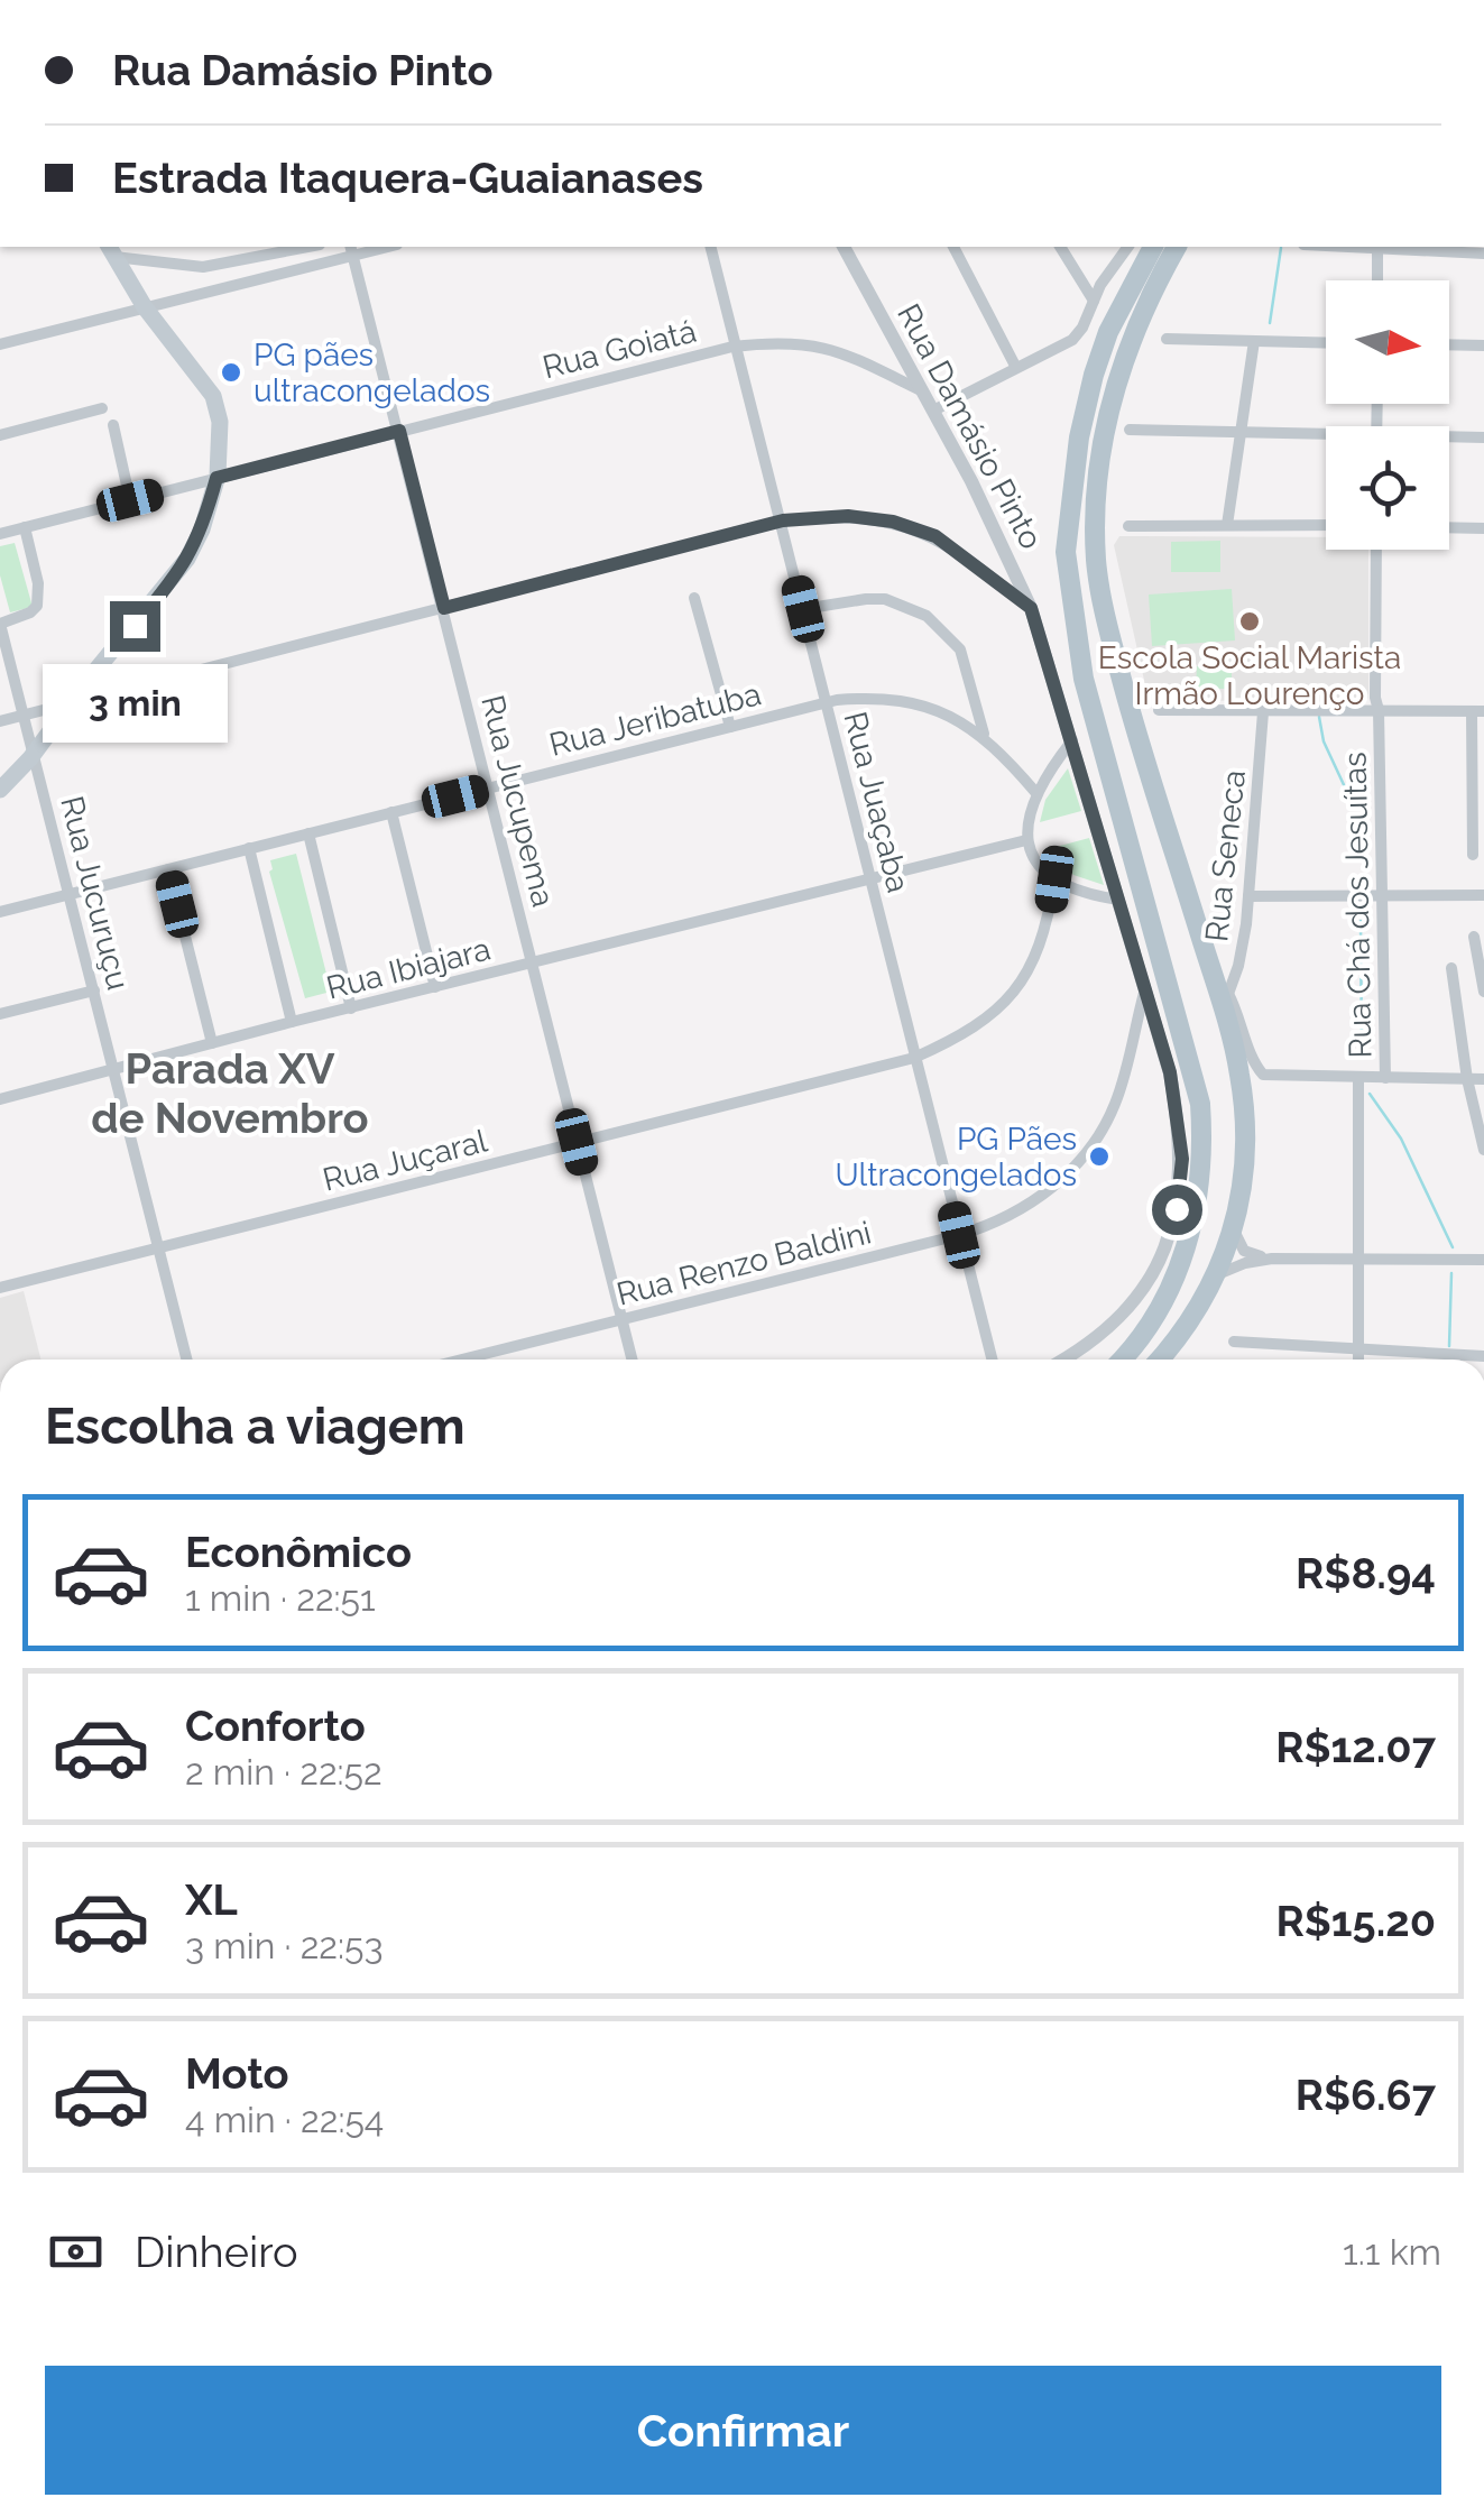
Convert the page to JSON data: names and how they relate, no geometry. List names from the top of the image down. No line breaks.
{"streets":{"street":["Rua Goiatá","Rua Damásio Pinto","Rua Jeribatuba","Rua Jucupema","Rua Juaçaba","Rua Seneca","Rua Jucuruçu","Rua Chá dos Jesuítas","Rua Ibiajara","Rua Juçaral","Rua Renzo Baldini"]},"crossings":[["Rua Goiatá","Rua Damásio Pinto"],["Rua Goiatá","Rua Jucupema"],["Rua Goiatá","Rua Juaçaba"],["Rua Damásio Pinto","Rua Renzo Baldini"],["Rua Jeribatuba","Rua Jucupema"],["Rua Jeribatuba","Rua Juaçaba"],["Rua Jeribatuba","Rua Jucuruçu"],["Rua Jucupema","Rua Ibiajara"],["Rua Jucupema","Rua Juçaral"],["Rua Jucupema","Rua Renzo Baldini"],["Rua Juaçaba","Rua Ibiajara"],["Rua Juaçaba","Rua Juçaral"],["Rua Juaçaba","Rua Renzo Baldini"],["Rua Jucuruçu","Rua Ibiajara"],["Rua Jucuruçu","Rua Juçaral"]],"districts":["Parada XV de Novembro"],"places":["PG pães ultracongelados","Escola Social Marista Irmão Lourenço","PG Pães Ultracongelados"],"north":"right","page":{"banner":["Rua Damásio Pinto","Estrada Itaquera-Guaianases"],"bubble":"3 min","heading":"Escolha a viagem","list":[{"name":"Econômico","note":"1 min · 22:51","value":"R$8.94"},{"name":"Conforto","note":"2 min · 22:52","value":"R$12.07"},{"name":"XL","note":"3 min · 22:53","value":"R$15.20"},{"name":"Moto","note":"4 min · 22:54","value":"R$6.67"}],"pay":["Dinheiro","1.1 km"],"buttons":"Confirmar"}}
